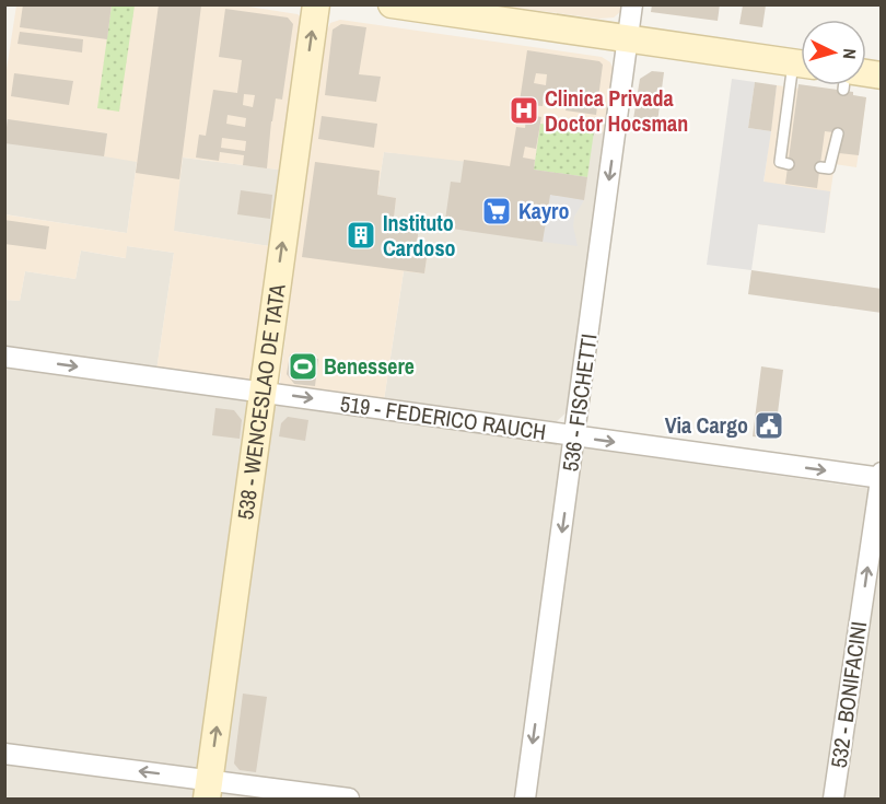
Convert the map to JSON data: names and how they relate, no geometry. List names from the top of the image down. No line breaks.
{"streets":{"street":["538 - WENCESLAO DE TATA","536 - FISCHETTI","519 - FEDERICO RAUCH","532 - BONIFACINI"]},"crossings":[["538 - WENCESLAO DE TATA","519 - FEDERICO RAUCH"],["536 - FISCHETTI","519 - FEDERICO RAUCH"],["519 - FEDERICO RAUCH","532 - BONIFACINI"]],"one_way":["538 - WENCESLAO DE TATA","536 - FISCHETTI","519 - FEDERICO RAUCH","532 - BONIFACINI"],"places":{"hospital":["Clinica Privada Doctor Hocsman"],"supermarket":["Kayro"],"building":["Instituto Cardoso"],"sports":["Benessere"],"public building":["Via Cargo"]},"north":"right"}
